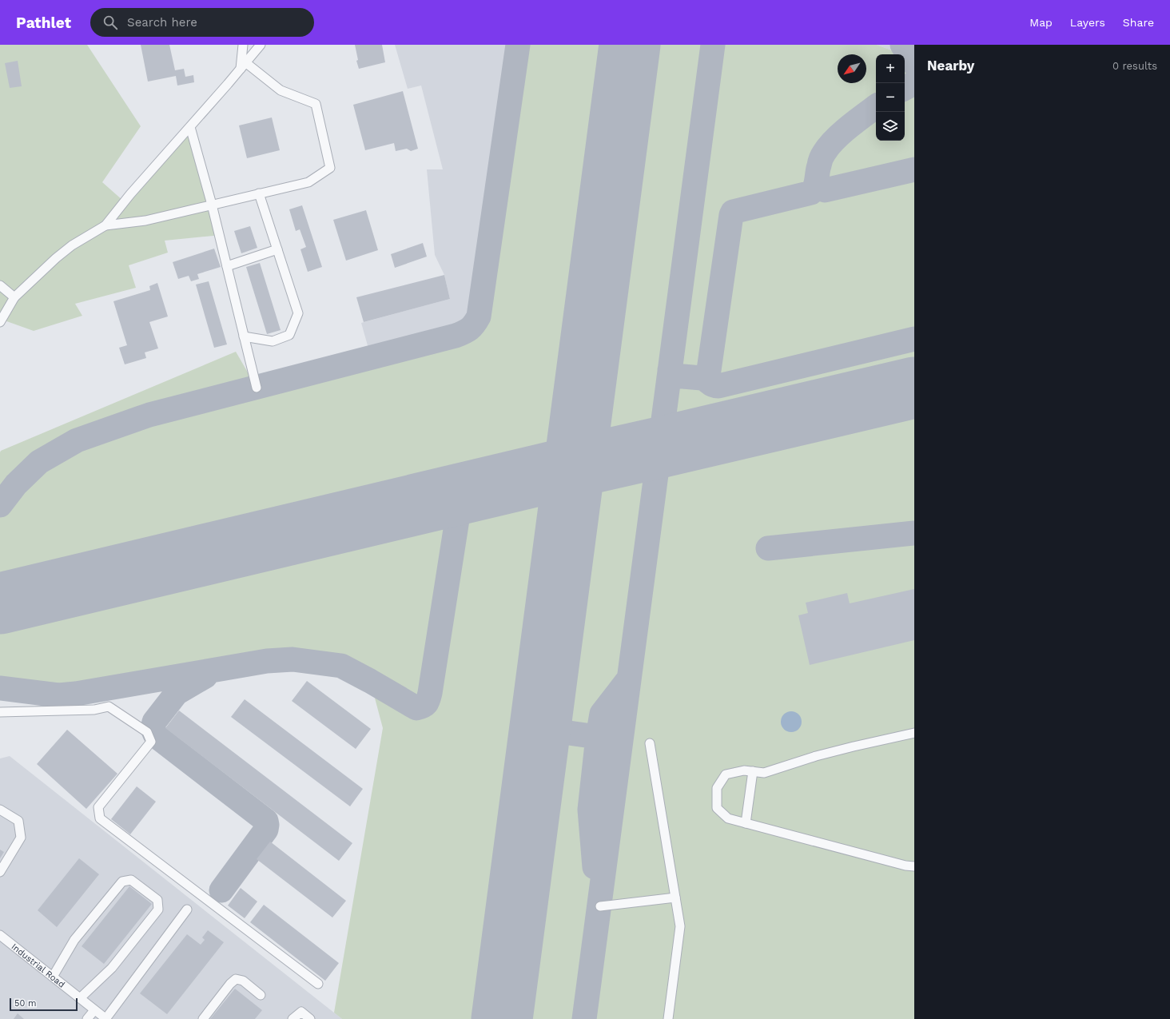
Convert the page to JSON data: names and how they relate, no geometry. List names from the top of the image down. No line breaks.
{"streets":{"street":["Industrial Road"]},"scale_bar":"50 m","north":"bottom left","page":{"header":"Pathlet","search":"Search here","nav":["Map","Layers","Share"],"heading":["Nearby","0 results"],"map_buttons":["+","−"],"scale":"50 m"}}
